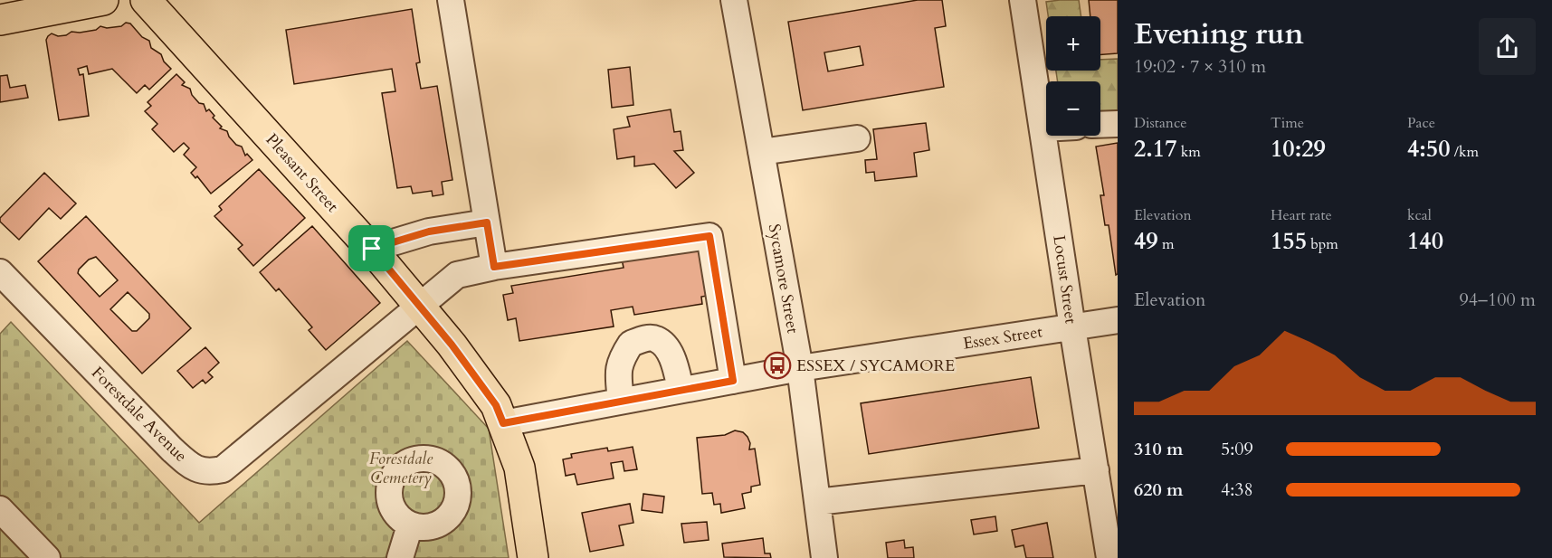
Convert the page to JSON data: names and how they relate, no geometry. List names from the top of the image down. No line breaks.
{"streets":{"main road":["Pleasant Street"],"street":["Sycamore Street","Locust Street","Essex Street","Forestdale Avenue"]},"crossings":[["Pleasant Street","Essex Street"],["Pleasant Street","Forestdale Avenue"],["Sycamore Street","Essex Street"],["Locust Street","Essex Street"],["Essex Street","Forestdale Avenue"]],"parks":["Forestdale Cemetery"],"places":{"bus stop":["ESSEX / SYCAMORE"]},"page":{"heading":["Evening run","19:02 · 7 × 310 m"],"map_buttons":["+","−"],"stats":[["Distance","2.17 km"],["Time","10:29"],["Pace","4:50 /km"],["Elevation","49 m"],["Heart rate","155 bpm"],["kcal","140"]],"chart":["Elevation","94–100 m"],"list":[{"name":"310 m","note":"5:09"},{"name":"620 m","note":"4:38"}]}}
